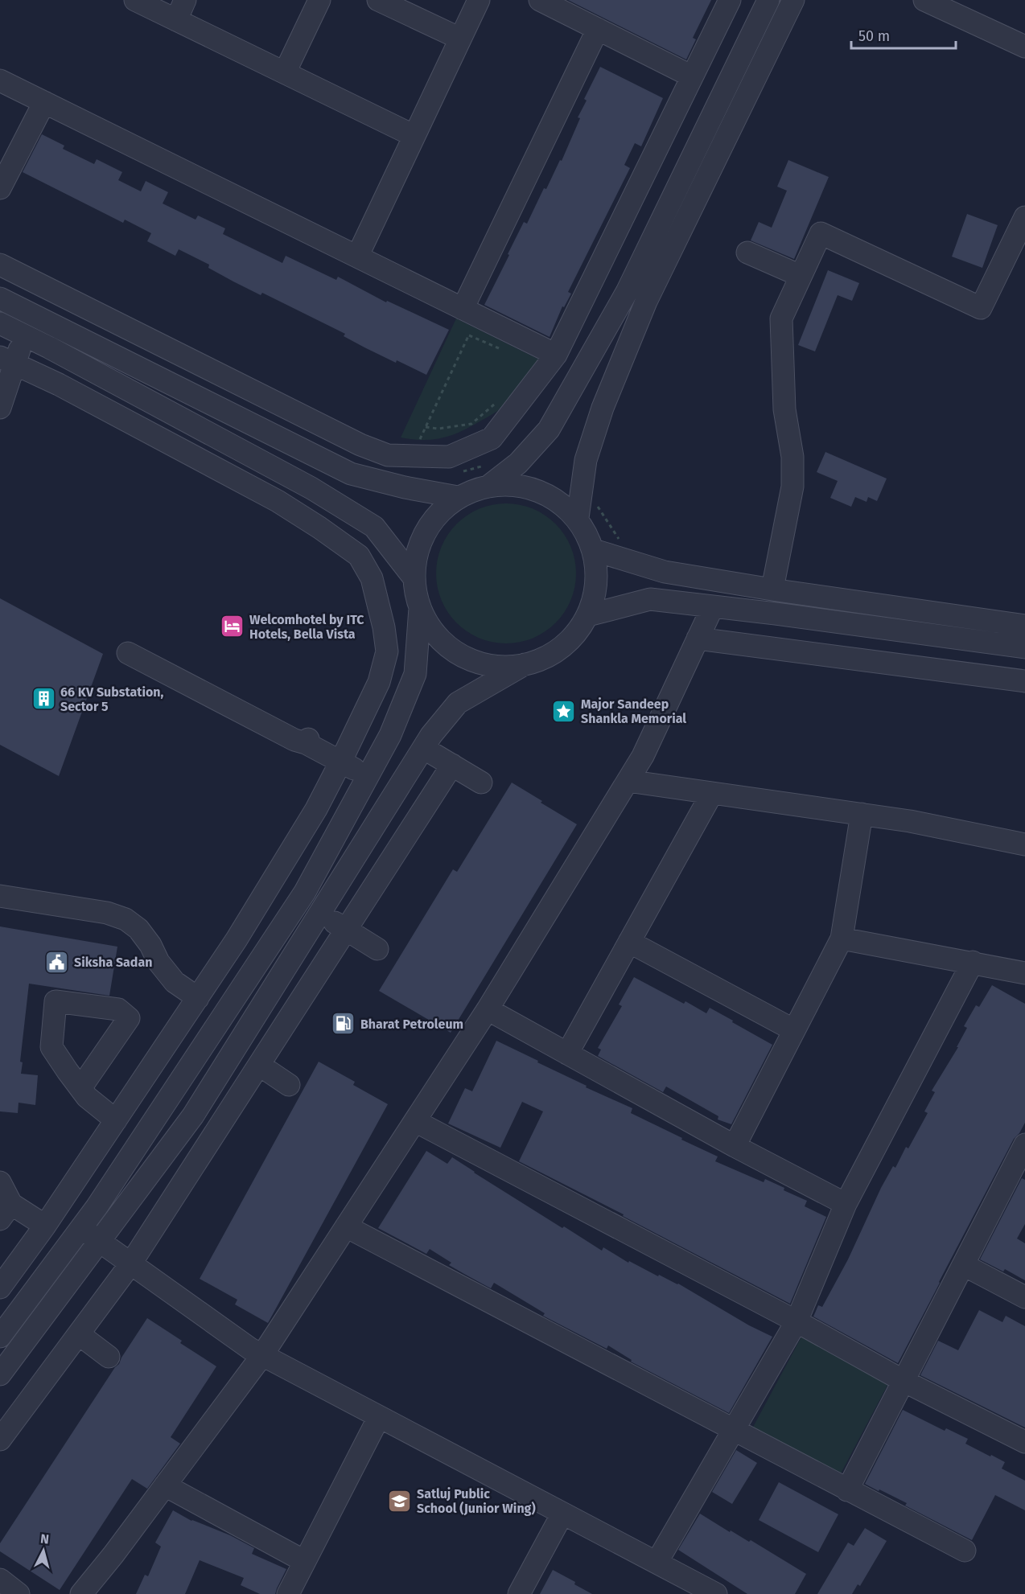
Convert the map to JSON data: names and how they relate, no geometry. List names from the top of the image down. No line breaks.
{"places":{"hotel":["Welcomhotel by ITC Hotels, Bella Vista"],"building":["66 KV Substation, Sector 5"],"place":["Major Sandeep Shankla Memorial"],"public building":["Siksha Sadan"],"fuel station":["Bharat Petroleum"],"school or university":["Satluj Public School (Junior Wing)"]},"scale_bar":"50 m","north":"top"}
